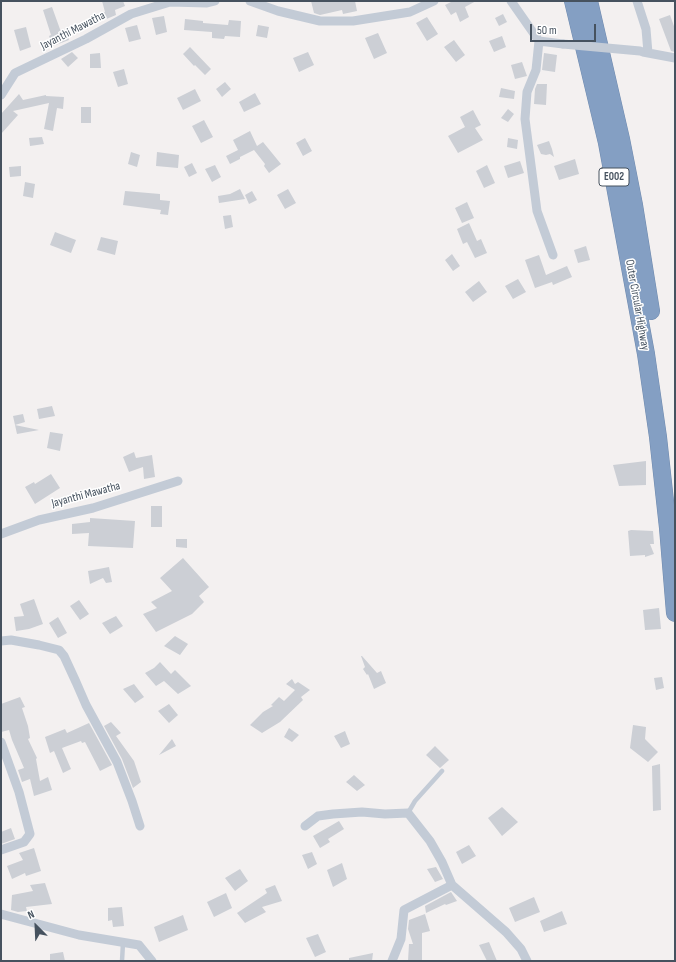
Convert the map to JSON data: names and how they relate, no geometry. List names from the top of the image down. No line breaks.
{"streets":{"highway":["E002","Outer Circular Highway"],"street":["Jayanthi Mawatha"]},"scale_bar":"50 m","north":"top left"}
